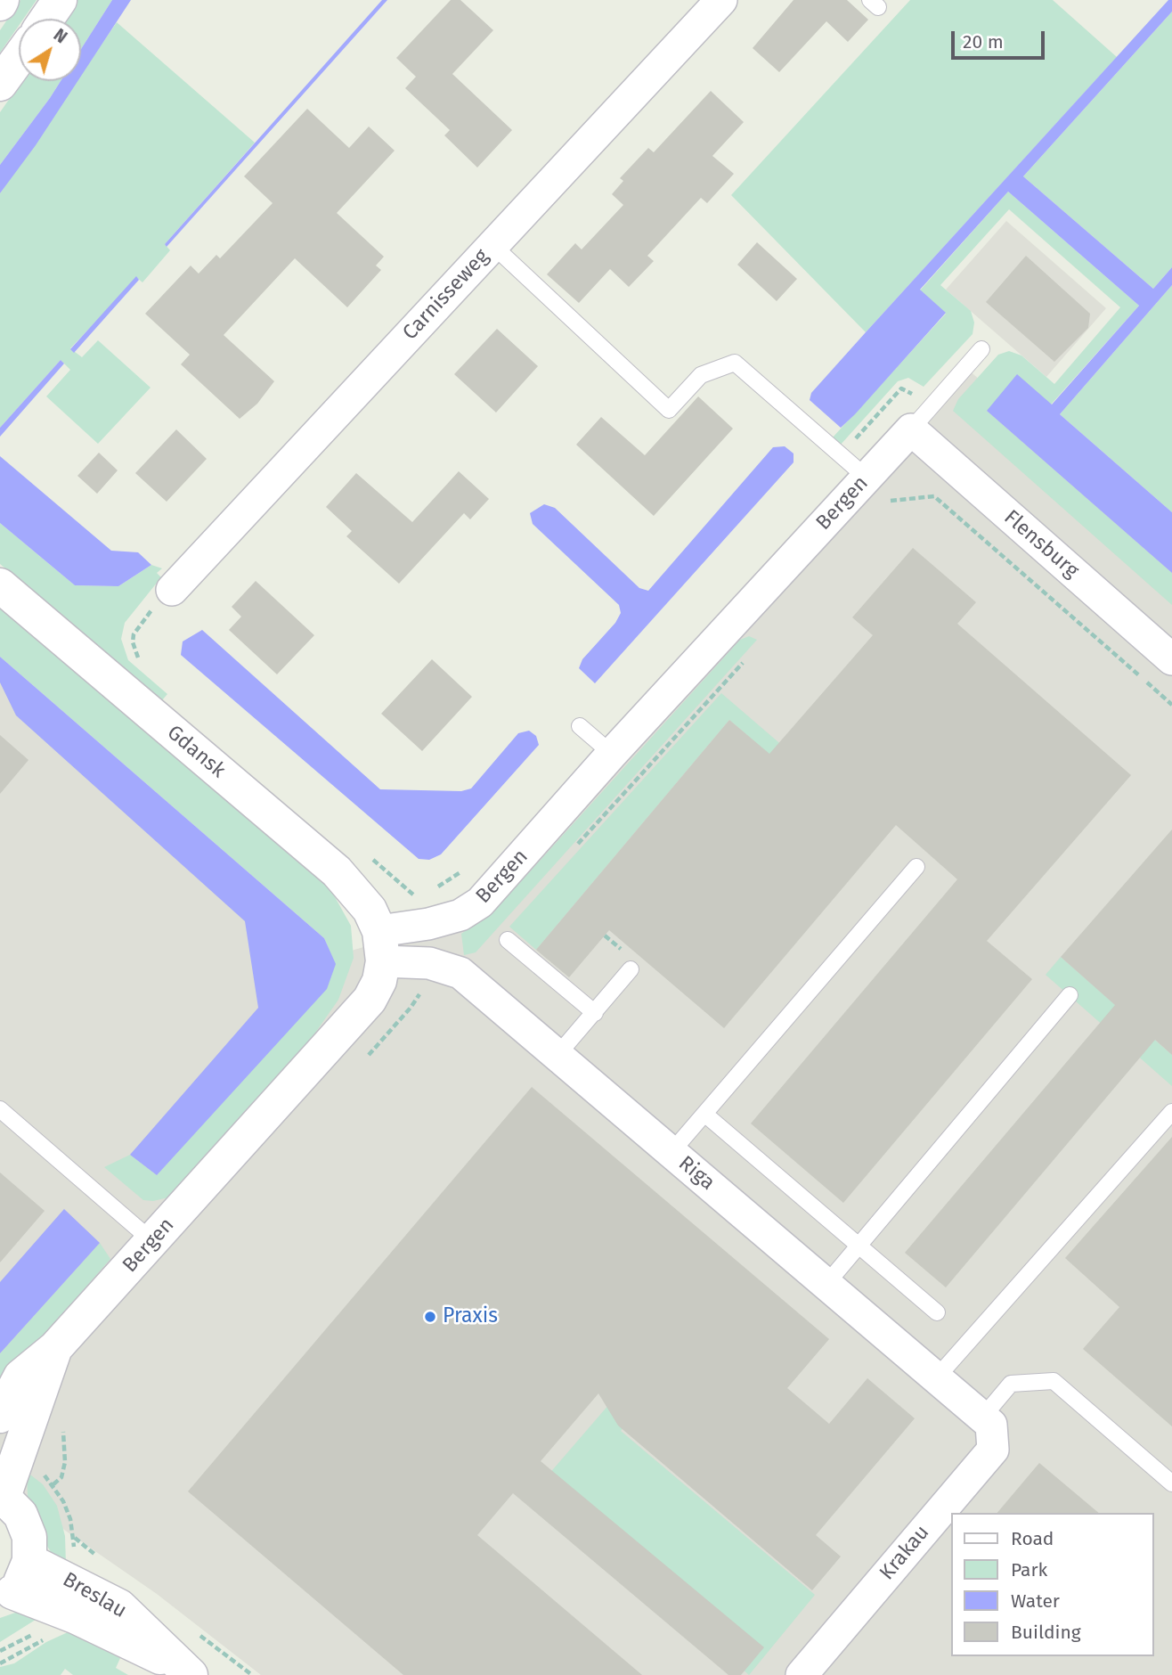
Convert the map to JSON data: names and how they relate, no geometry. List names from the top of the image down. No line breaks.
{"streets":{"street":["Carnisseweg","Bergen","Flensburg","Gdansk","Riga","Krakau","Breslau"]},"crossings":[["Bergen","Flensburg"],["Bergen","Gdansk"],["Bergen","Riga"],["Gdansk","Riga"],["Riga","Krakau"]],"places":["Praxis"],"legend":["Road","Park","Water","Building"],"scale_bar":"20 m","north":"top right"}
